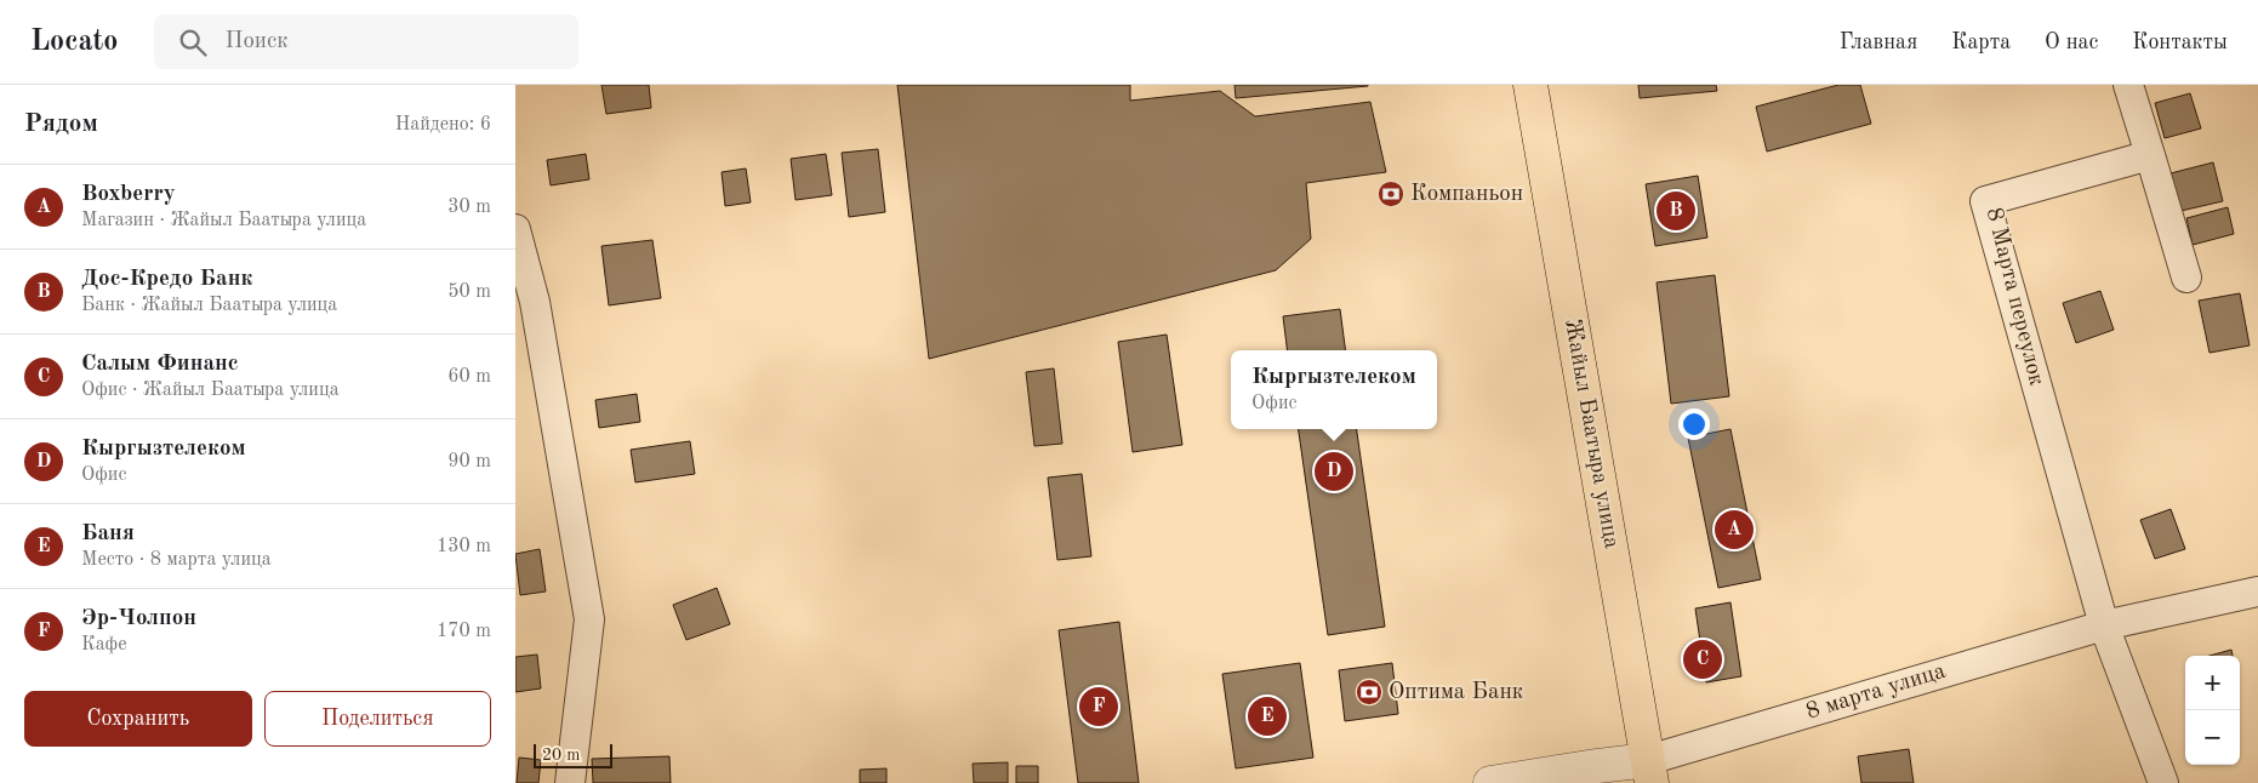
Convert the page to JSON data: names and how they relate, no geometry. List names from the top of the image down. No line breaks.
{"streets":{"highway":["Жайыл Баатыра улица"],"street":["8 Марта переулок","8 марта улица"]},"crossings":[["8 Марта переулок","8 марта улица"],["Жайыл Баатыра улица","8 марта улица"]],"places":{"bank":["Компаньон","Оптима Банк"]},"scale_bar":"20 m","page":{"header":"Locato","search":"Поиск","nav":["Главная","Карта","О нас","Контакты"],"heading":["Рядом","Найдено: 6"],"list":[{"mark":"A","name":"Boxberry","note":"Магазин · Жайыл Баатыра улица","value":"30 m"},{"mark":"B","name":"Дос-Кредо Банк","note":"Банк · Жайыл Баатыра улица","value":"50 m"},{"mark":"C","name":"Салым Финанс","note":"Офис · Жайыл Баатыра улица","value":"60 m"},{"mark":"D","name":"Кыргызтелеком","note":"Офис","value":"90 m"},{"mark":"E","name":"Баня","note":"Место · 8 марта улица","value":"130 m"},{"mark":"F","name":"Эр-Чолпон","note":"Кафе","value":"170 m"}],"pins":["B","D","A","C","F","E"],"popup":["Кыргызтелеком","Офис"],"map_buttons":["+","−"],"buttons":["Сохранить","Поделиться"],"scale":"20 m"}}
